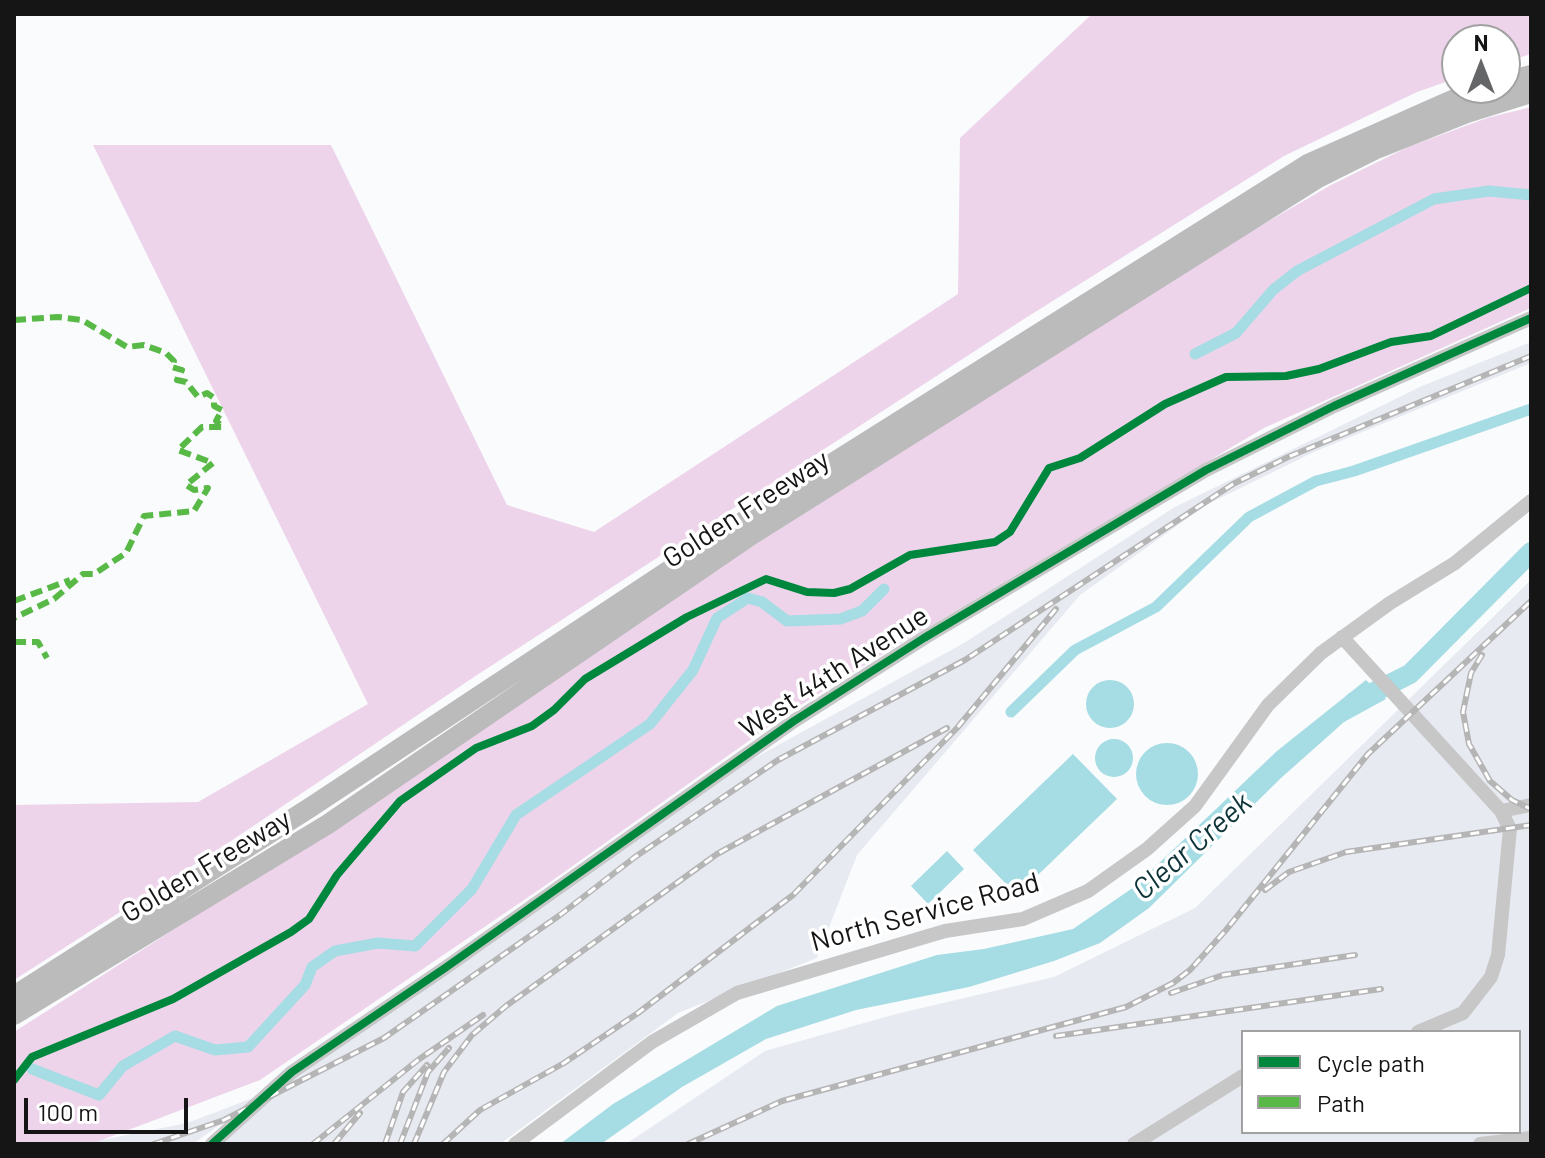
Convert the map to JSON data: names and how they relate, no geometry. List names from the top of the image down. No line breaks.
{"streets":{"highway":["Golden Freeway"],"street":["West 44th Avenue","North Service Road"]},"water":["Clear Creek"],"legend":["Cycle path","Path"],"scale_bar":"100 m","north":"top"}
